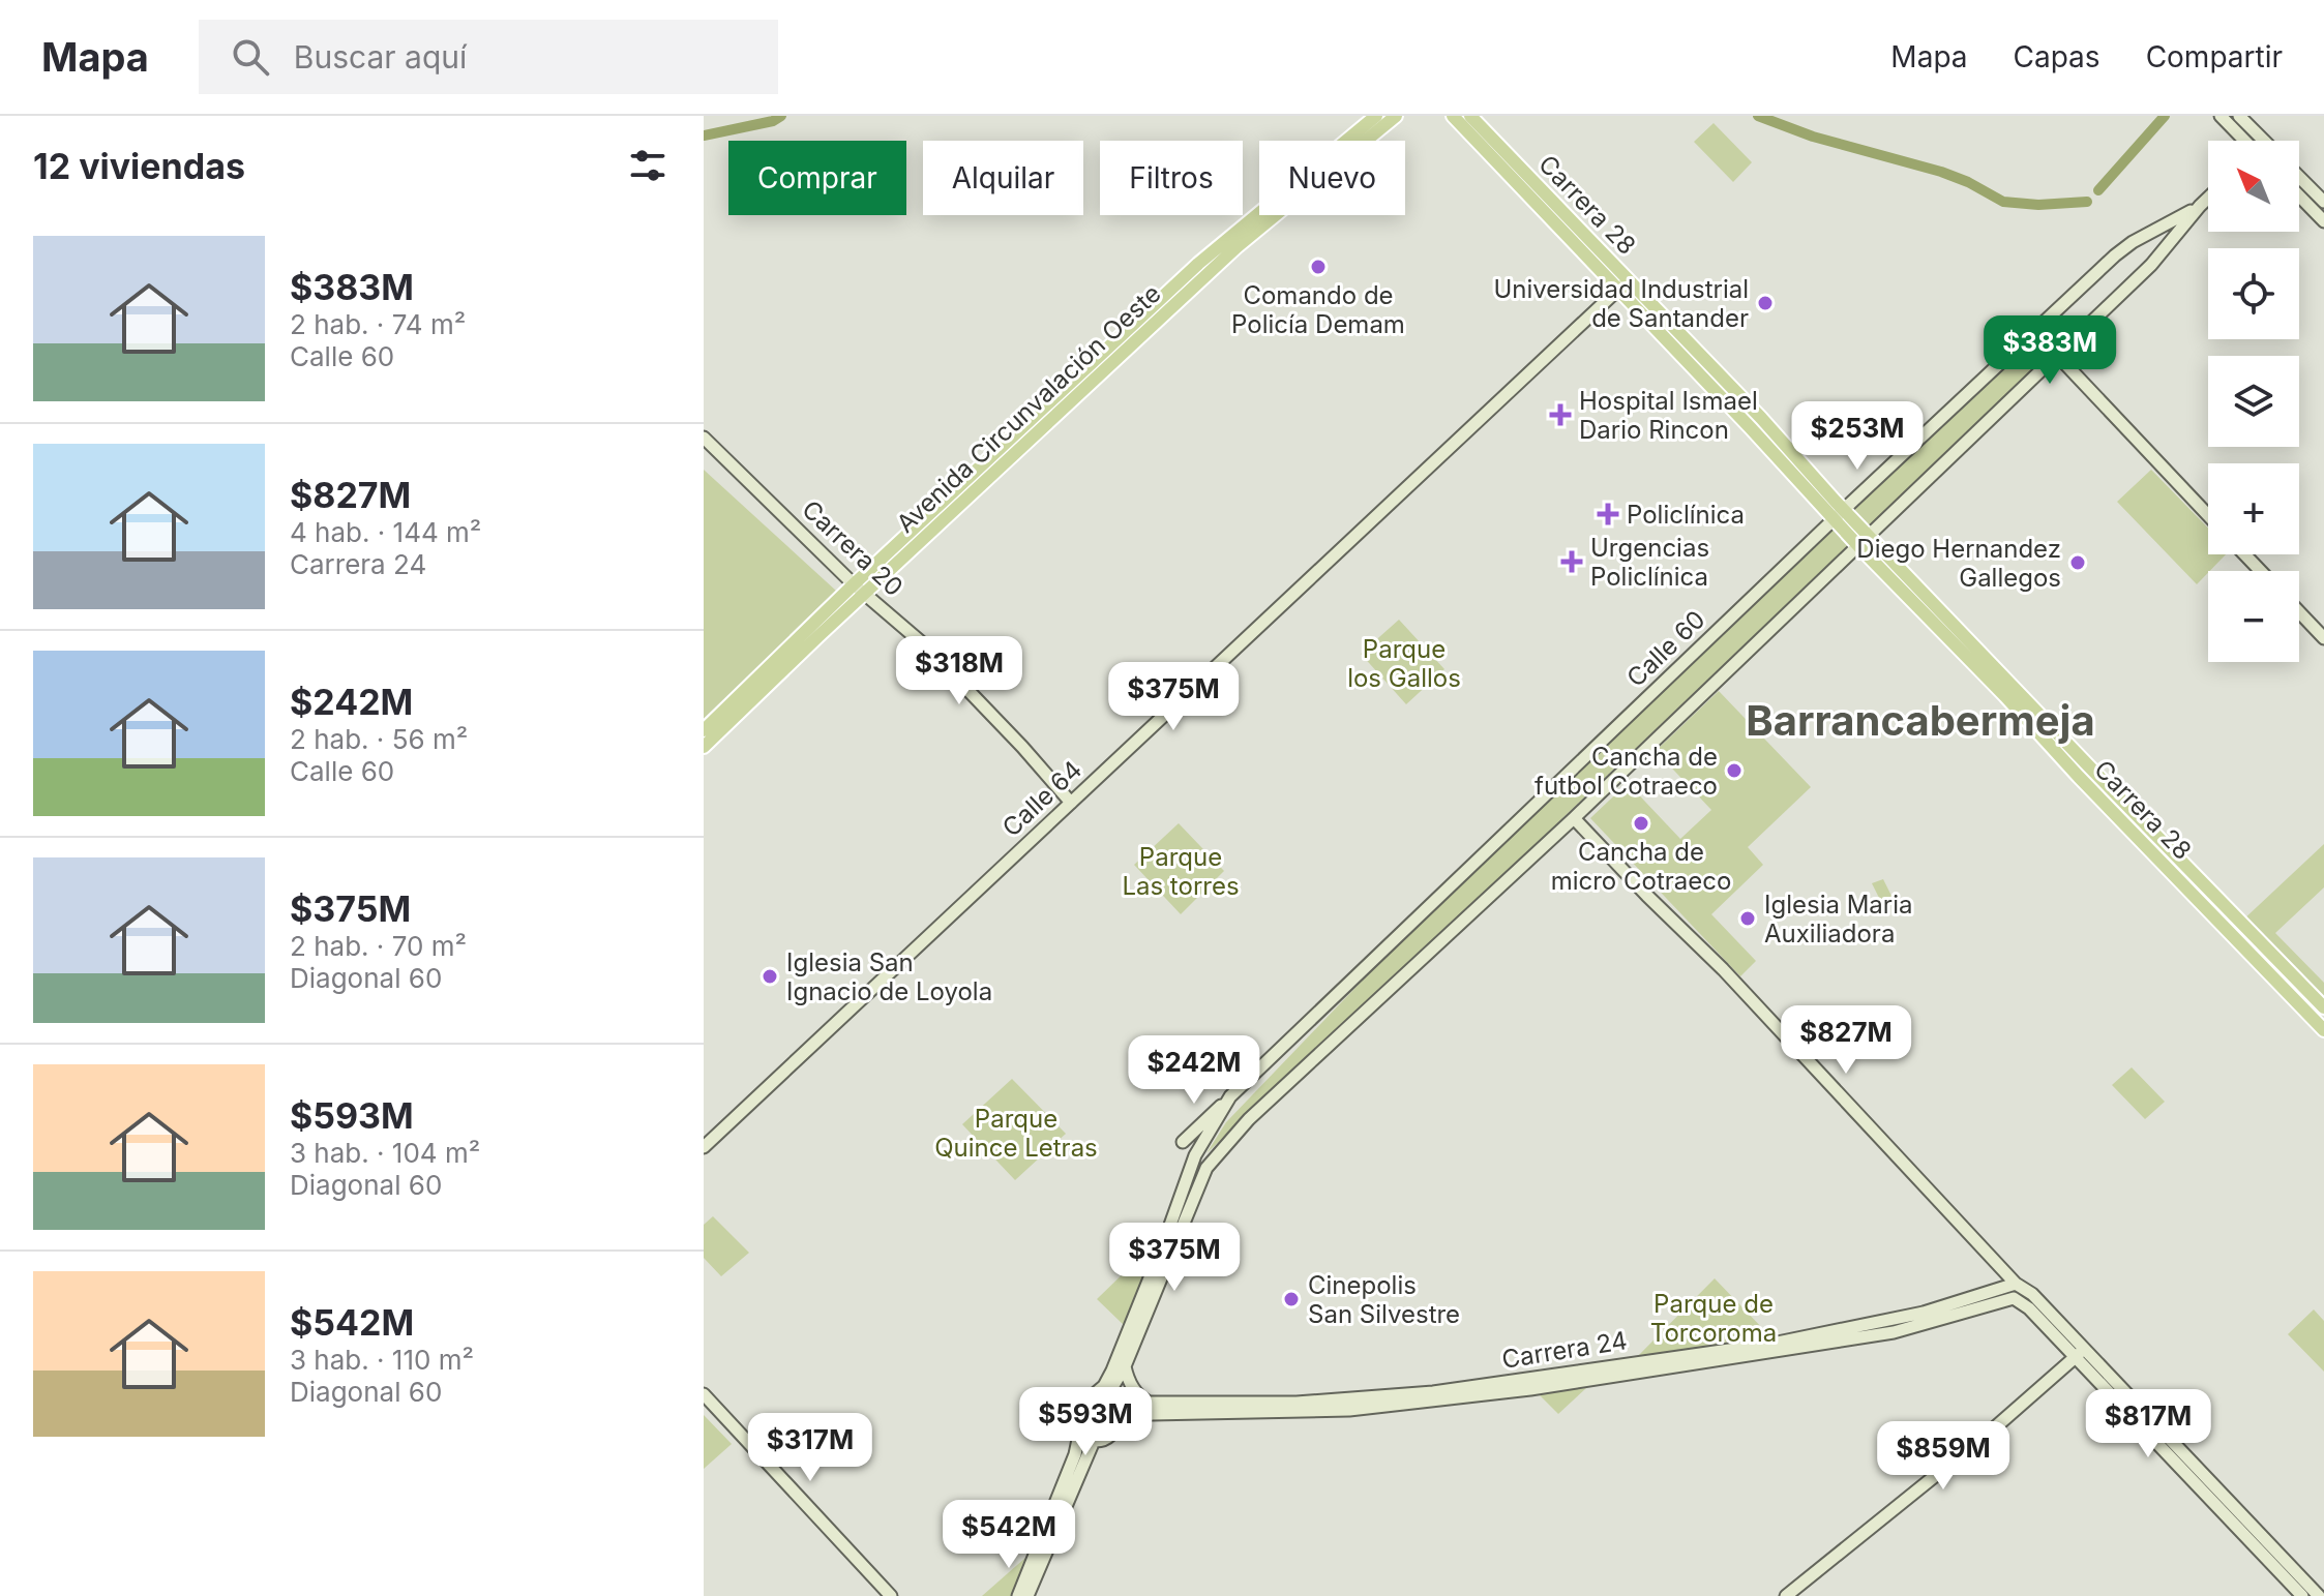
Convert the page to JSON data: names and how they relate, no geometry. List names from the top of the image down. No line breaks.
{"streets":{"main road":["Carrera 28","Avenida Circunvalación Oeste"],"street":["Carrera 20","Calle 60","Calle 64","Carrera 24"]},"crossings":[["Carrera 28","Calle 60"],["Carrera 28","Calle 64"],["Avenida Circunvalación Oeste","Carrera 20"],["Carrera 20","Calle 64"],["Calle 60","Carrera 24"]],"districts":["Barrancabermeja"],"parks":["Parque los Gallos","Parque Las torres","Parque Quince Letras","Parque de Torcoroma"],"places":{"other":["Comando de Policía Demam","Universidad Industrial de Santander","Diego Hernandez Gallegos","Cancha de futbol Cotraeco","Cancha de micro Cotraeco","Iglesia Maria Auxiliadora","Iglesia San Ignacio de Loyola","Cinepolis San Silvestre"],"health":["Hospital Ismael Dario Rincon","Policlínica","Urgencias Policlínica"]},"north":"top left","page":{"header":"Mapa","search":"Buscar aquí","nav":["Mapa","Capas","Compartir"],"heading":"12 viviendas","map_buttons":["+","−"],"chip":["Comprar","Alquilar","Filtros","Nuevo"],"list":[{"name":"$383M","note":"2 hab. · 74 m² · Calle 60"},{"name":"$827M","note":"4 hab. · 144 m² · Carrera 24"},{"name":"$242M","note":"2 hab. · 56 m² · Calle 60"},{"name":"$375M","note":"2 hab. · 70 m² · Diagonal 60"},{"name":"$593M","note":"3 hab. · 104 m² · Diagonal 60"},{"name":"$542M","note":"3 hab. · 110 m² · Diagonal 60"}],"price":["$383M","$253M","$318M","$375M","$827M","$242M","$375M","$593M","$817M","$317M","$859M","$542M"]}}
